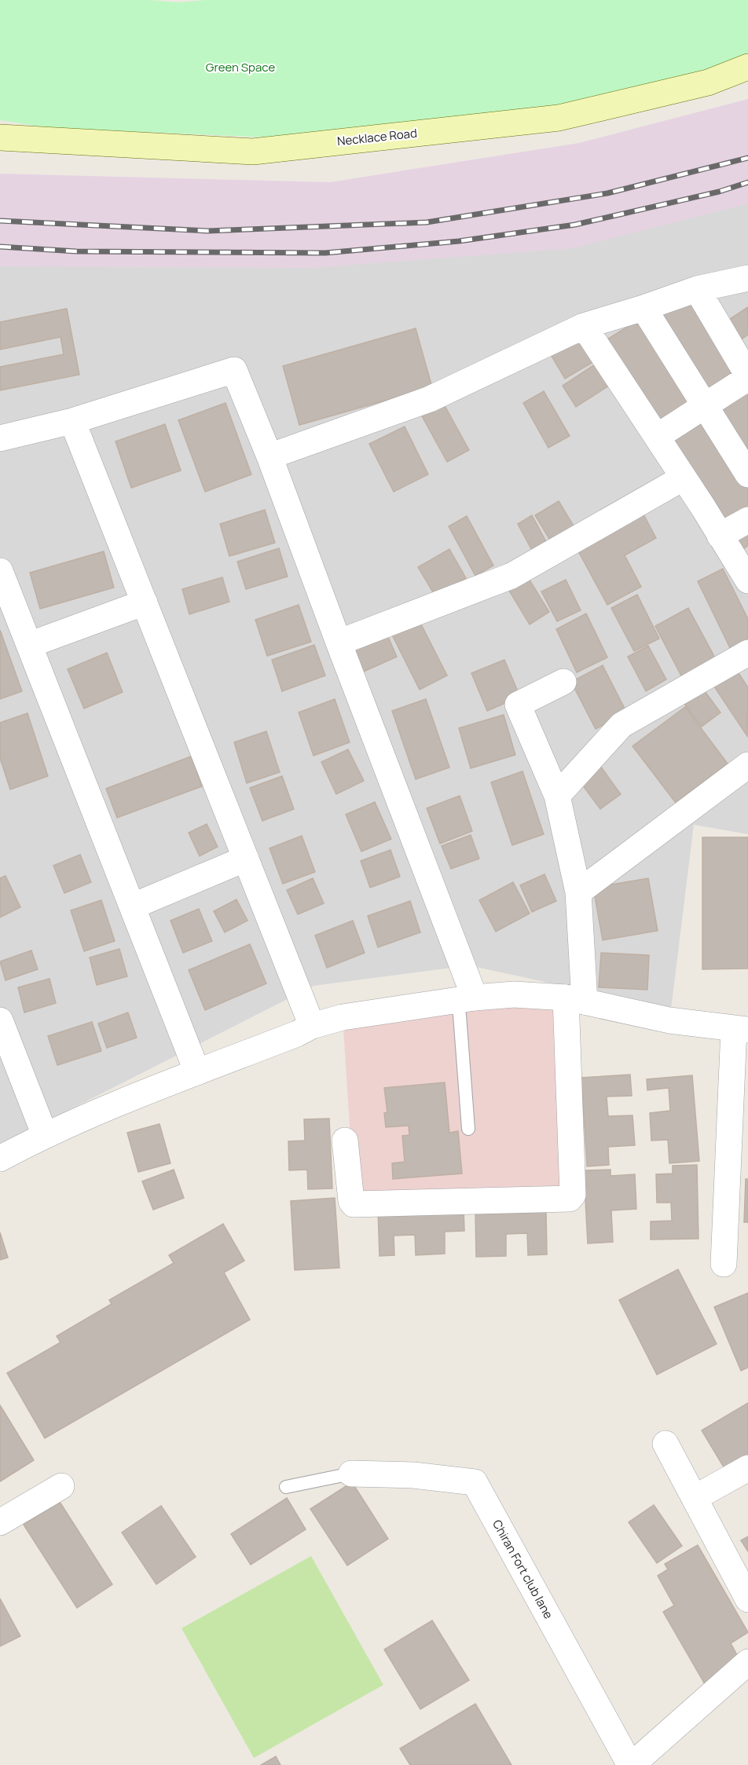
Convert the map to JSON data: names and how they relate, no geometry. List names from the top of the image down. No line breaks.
{"streets":{"main road":["Necklace Road"],"street":["Chiran Fort club lane"]},"parks":["Green Space"]}
